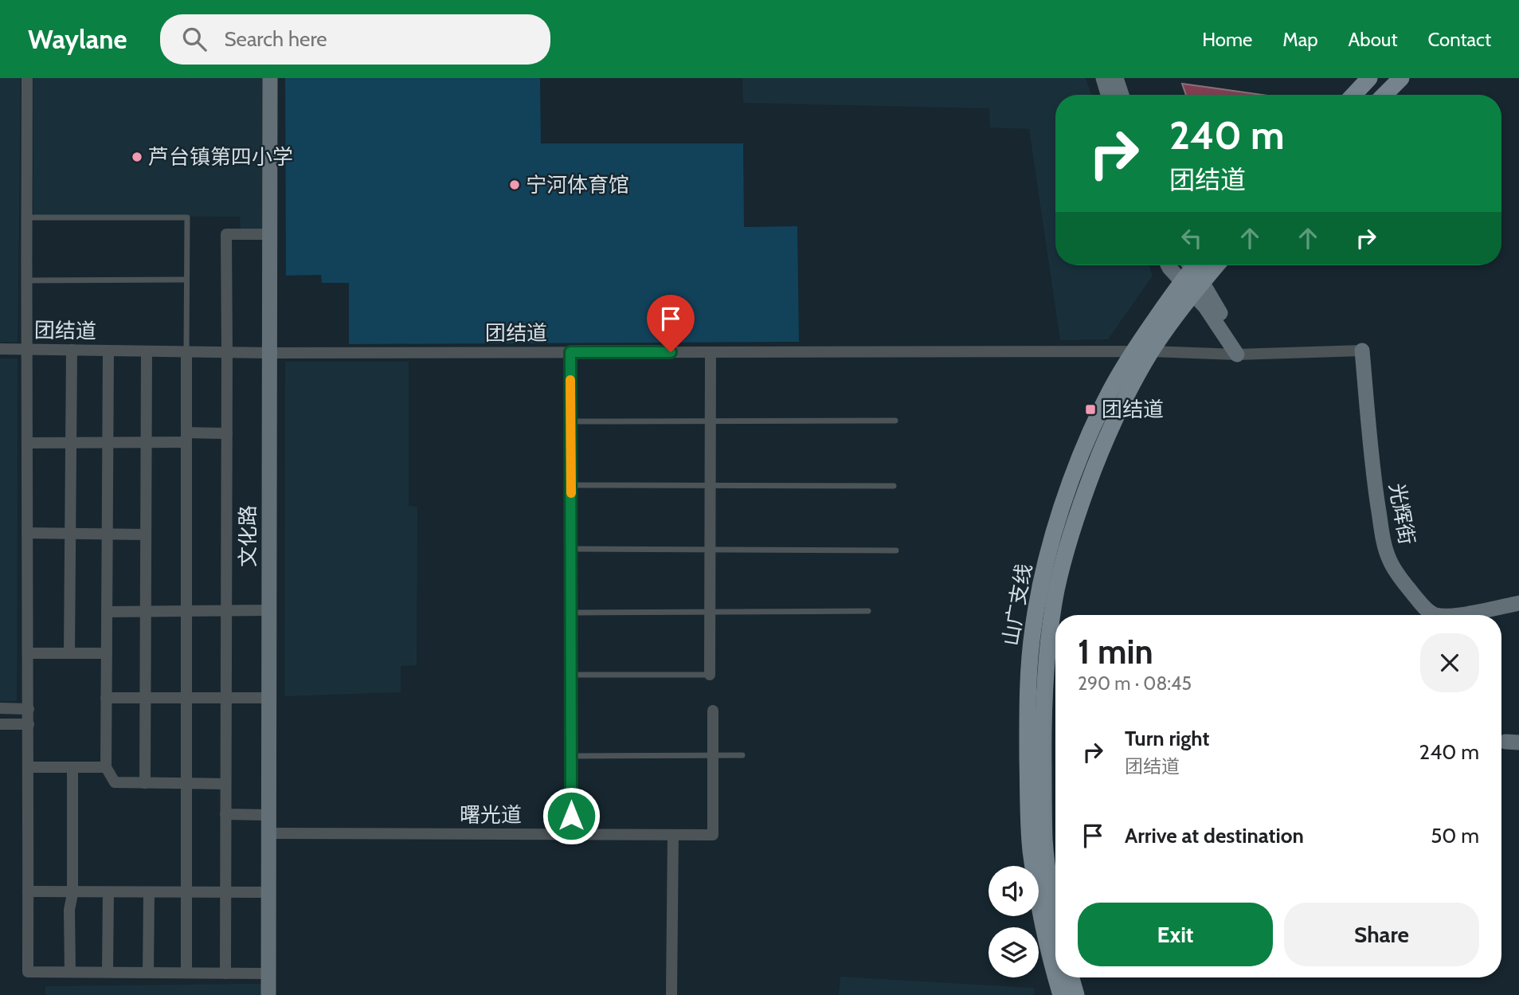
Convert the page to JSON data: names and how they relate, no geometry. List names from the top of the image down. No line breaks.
{"streets":{"main road":["山广支线"],"street":["团结道","光辉街","文化路","曙光道"]},"crossings":[["团结道","光辉街"],["团结道","文化路"],["团结道","山广支线"],["文化路","曙光道"]],"places":{"other":["芦台镇第四小学","宁河体育馆"],"transit":["团结道"]},"page":{"header":"Waylane","search":"Search here","nav":["Home","Map","About","Contact"],"turn":["240 m","团结道"],"heading":["1 min","290 m · 08:45"],"list":[{"name":"Turn right","note":"团结道","value":"240 m"},{"name":"Arrive at destination","value":"50 m"}],"buttons":["Exit","Share"]}}
